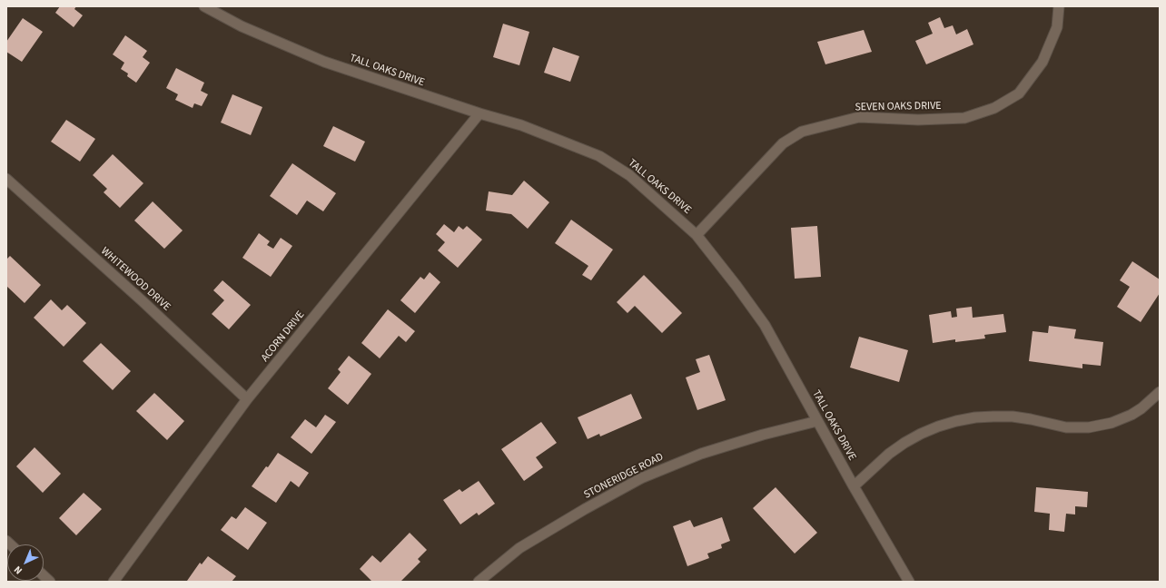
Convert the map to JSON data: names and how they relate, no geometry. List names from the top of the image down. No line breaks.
{"streets":{"street":["TALL OAKS DRIVE","SEVEN OAKS DRIVE","WHITEWOOD DRIVE","ACORN DRIVE","STONERIDGE ROAD"]},"crossings":[["TALL OAKS DRIVE","SEVEN OAKS DRIVE"],["TALL OAKS DRIVE","ACORN DRIVE"],["TALL OAKS DRIVE","STONERIDGE ROAD"],["WHITEWOOD DRIVE","ACORN DRIVE"]],"north":"bottom left"}
